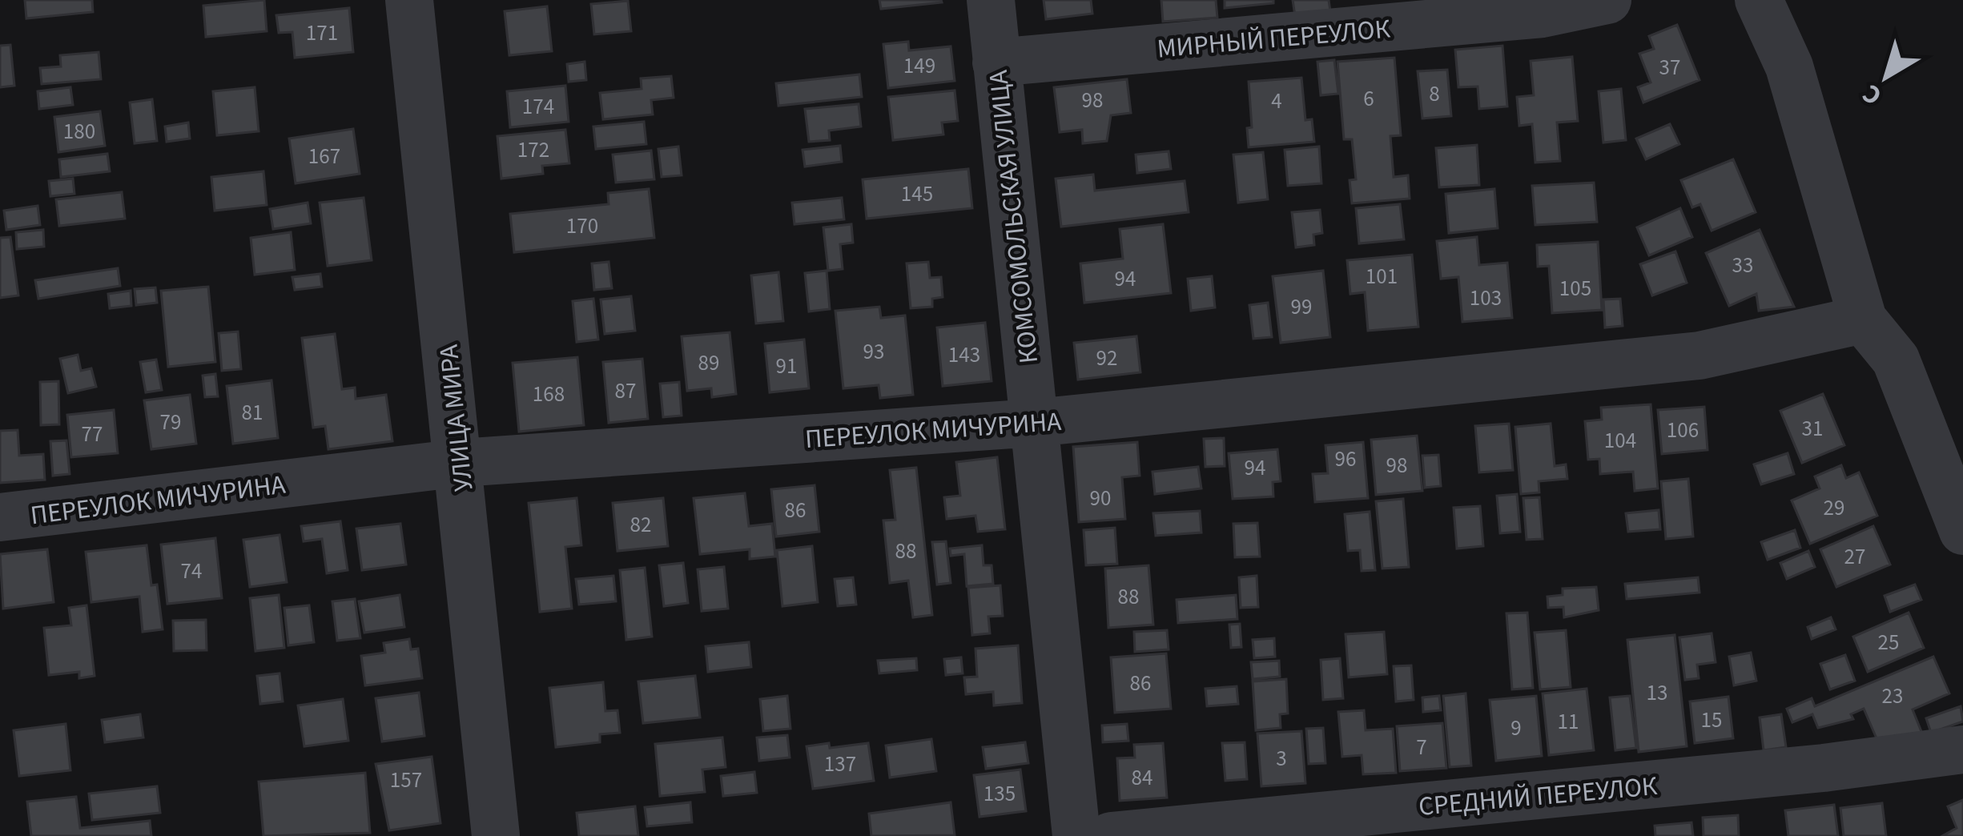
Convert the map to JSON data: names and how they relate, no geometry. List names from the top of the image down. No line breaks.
{"streets":{"street":["МИРНЫЙ ПЕРЕУЛОК","КОМСОМОЛЬСКАЯ УЛИЦА","УЛИЦА МИРА","ПЕРЕУЛОК МИЧУРИНА","СРЕДНИЙ ПЕРЕУЛОК"]},"crossings":[["МИРНЫЙ ПЕРЕУЛОК","КОМСОМОЛЬСКАЯ УЛИЦА"],["КОМСОМОЛЬСКАЯ УЛИЦА","ПЕРЕУЛОК МИЧУРИНА"],["УЛИЦА МИРА","ПЕРЕУЛОК МИЧУРИНА"]],"house_numbers":["171","149","37","8","6","98","4","174","180","172","167","145","170","33","101","94","105","103","99","93","143","92","89","91","87","168","81","79","31","106","77","104","96","98","94","90","29","86","82","88","27","74","88","25","86","13","23","15","11","9","7","3","137","84","157","135"],"north":"bottom left"}
